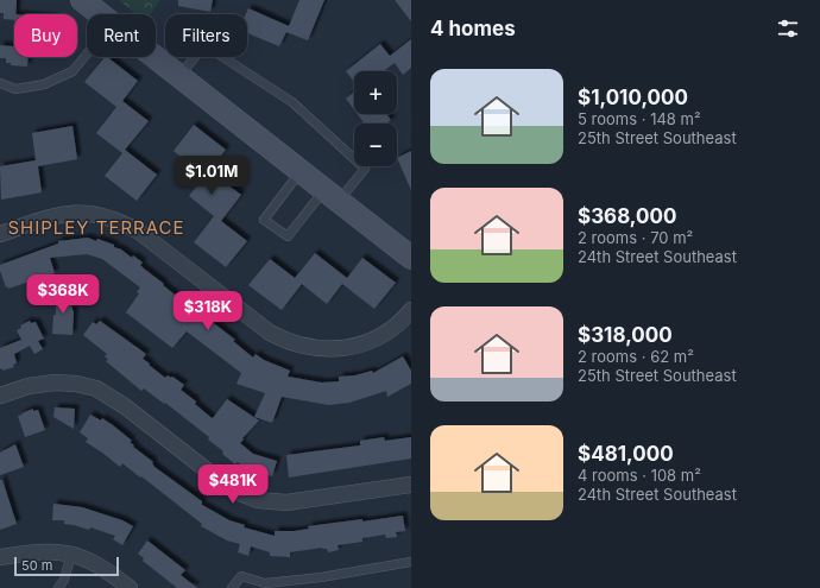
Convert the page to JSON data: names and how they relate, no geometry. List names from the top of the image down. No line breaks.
{"districts":["SHIPLEY TERRACE"],"scale_bar":"50 m","page":{"heading":"4 homes","chip":["Buy","Rent","Filters"],"list":[{"name":"$1,010,000","note":"5 rooms · 148 m² · 25th Street Southeast"},{"name":"$368,000","note":"2 rooms · 70 m² · 24th Street Southeast"},{"name":"$318,000","note":"2 rooms · 62 m² · 25th Street Southeast"},{"name":"$481,000","note":"4 rooms · 108 m² · 24th Street Southeast"}],"map_buttons":["+","−"],"price":["$1.01M","$368K","$318K","$481K"],"scale":"50 m"}}
